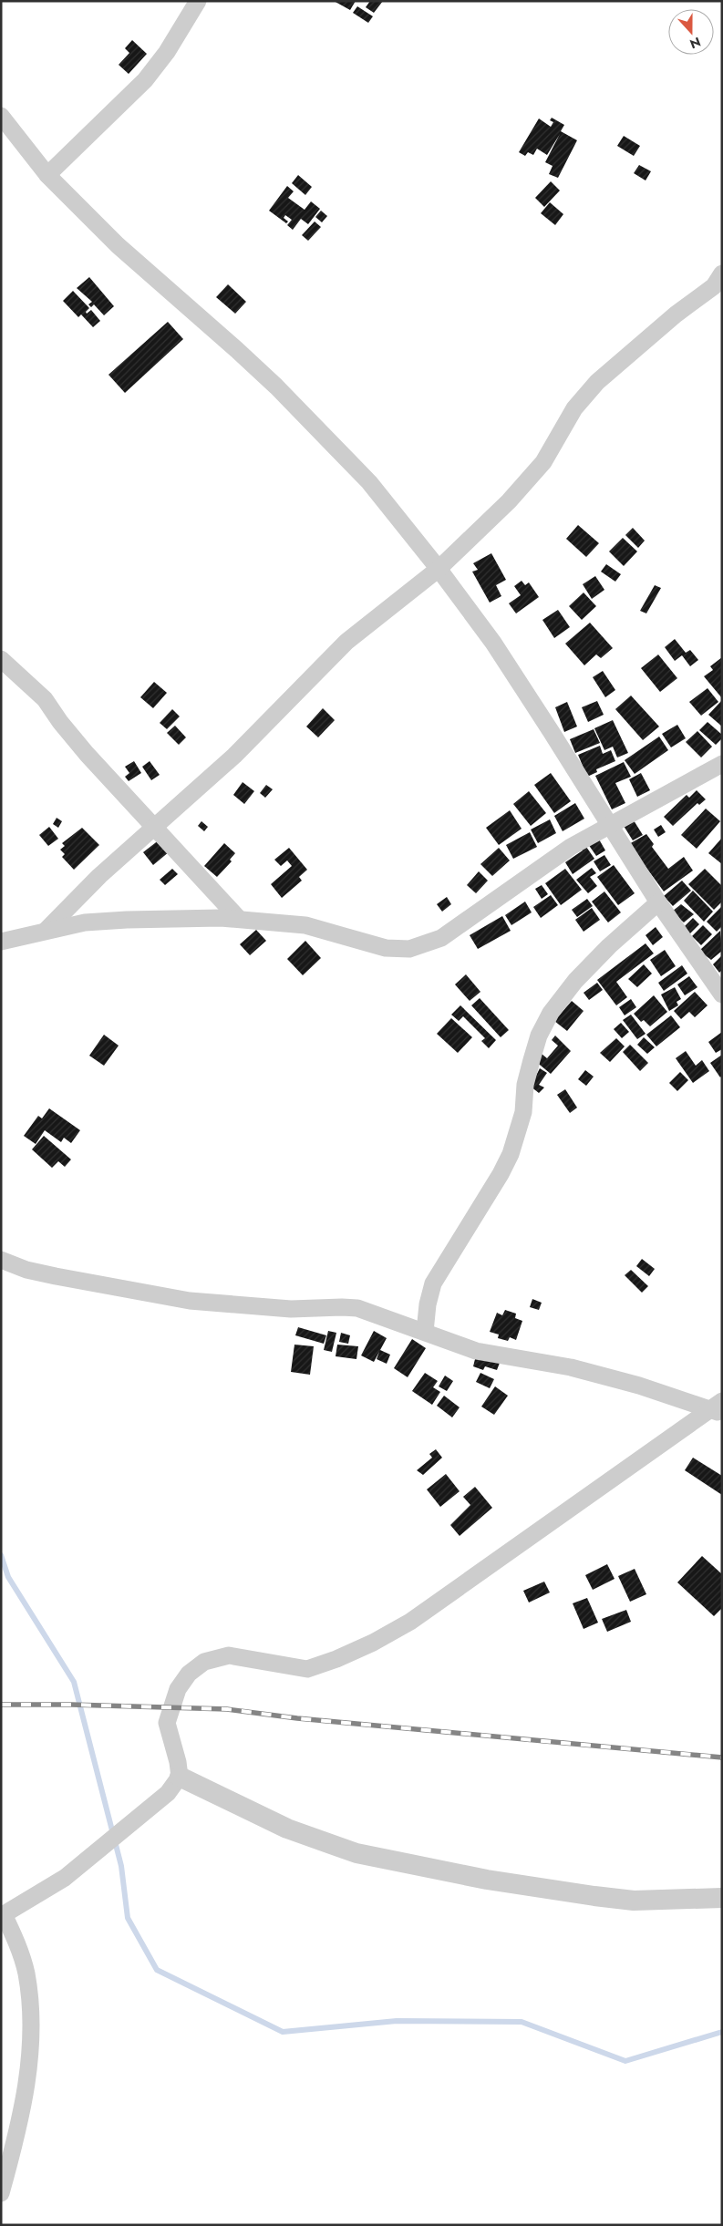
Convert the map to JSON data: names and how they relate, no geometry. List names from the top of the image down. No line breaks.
{"north":"bottom"}
